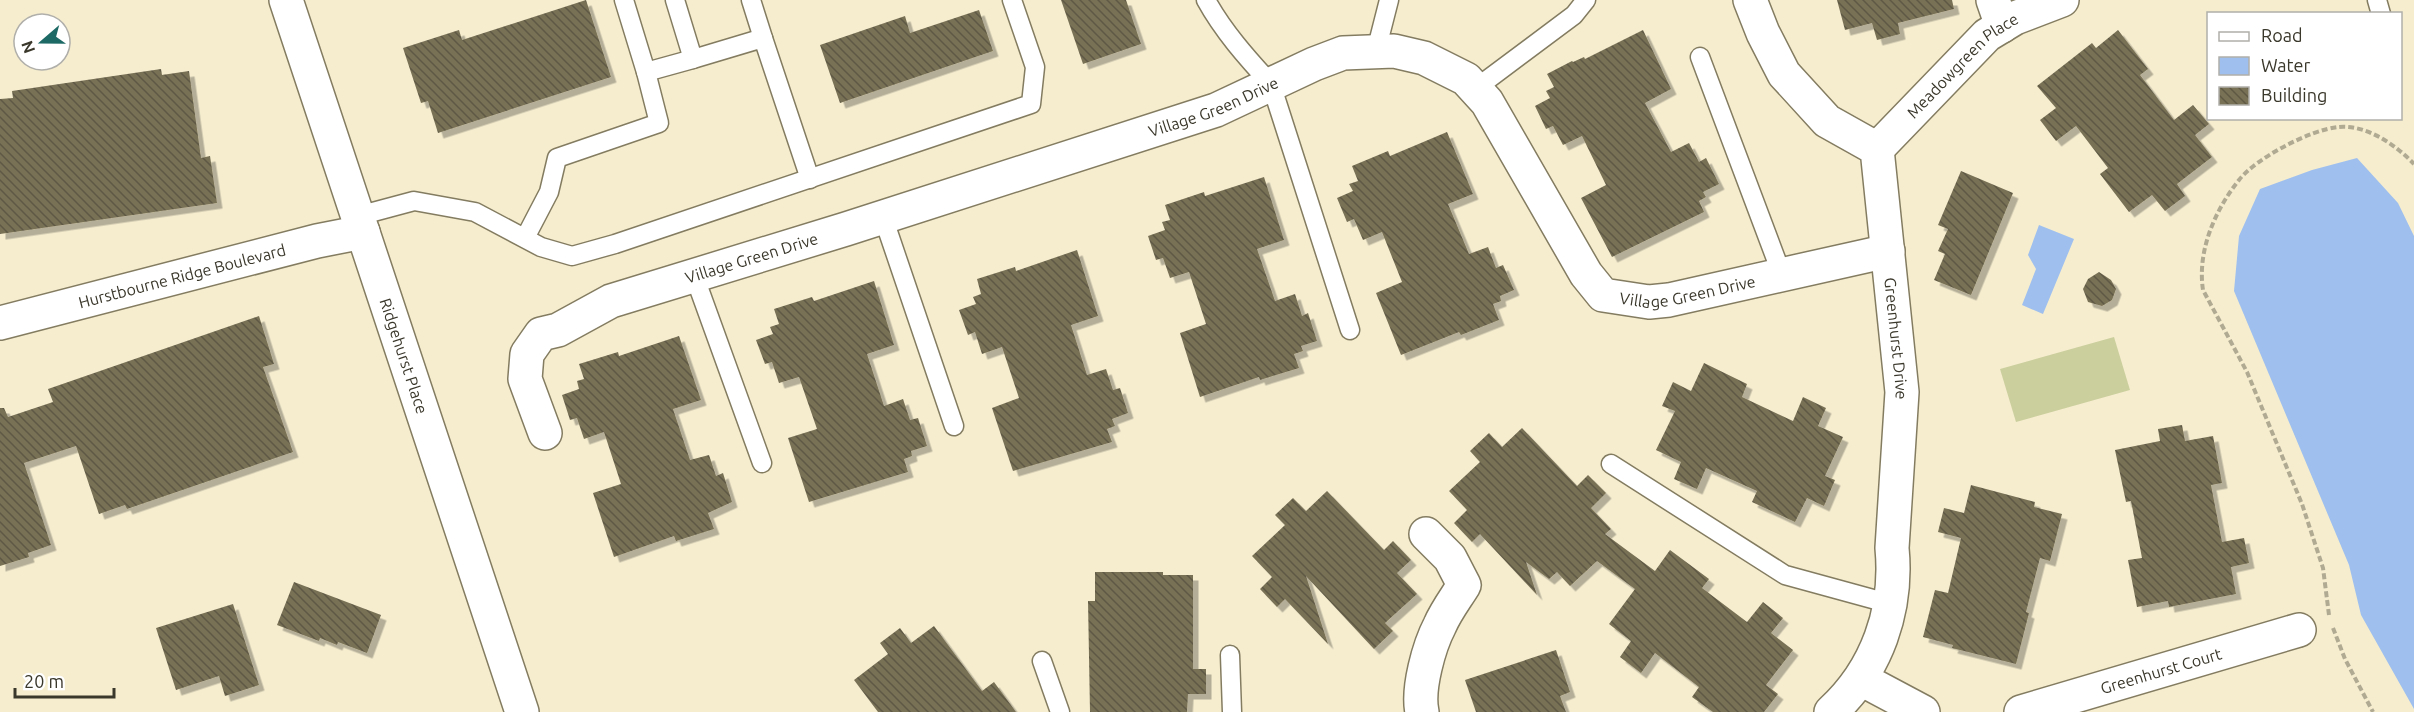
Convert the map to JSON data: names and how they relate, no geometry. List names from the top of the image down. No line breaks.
{"streets":{"street":["Meadowgreen Place","Village Green Drive","Hurstbourne Ridge Boulevard","Greenhurst Drive","Ridgehurst Place","Greenhurst Court"]},"crossings":[["Meadowgreen Place","Greenhurst Drive"],["Village Green Drive","Greenhurst Drive"],["Hurstbourne Ridge Boulevard","Ridgehurst Place"]],"legend":["Road","Water","Building"],"scale_bar":"20 m","north":"left"}
